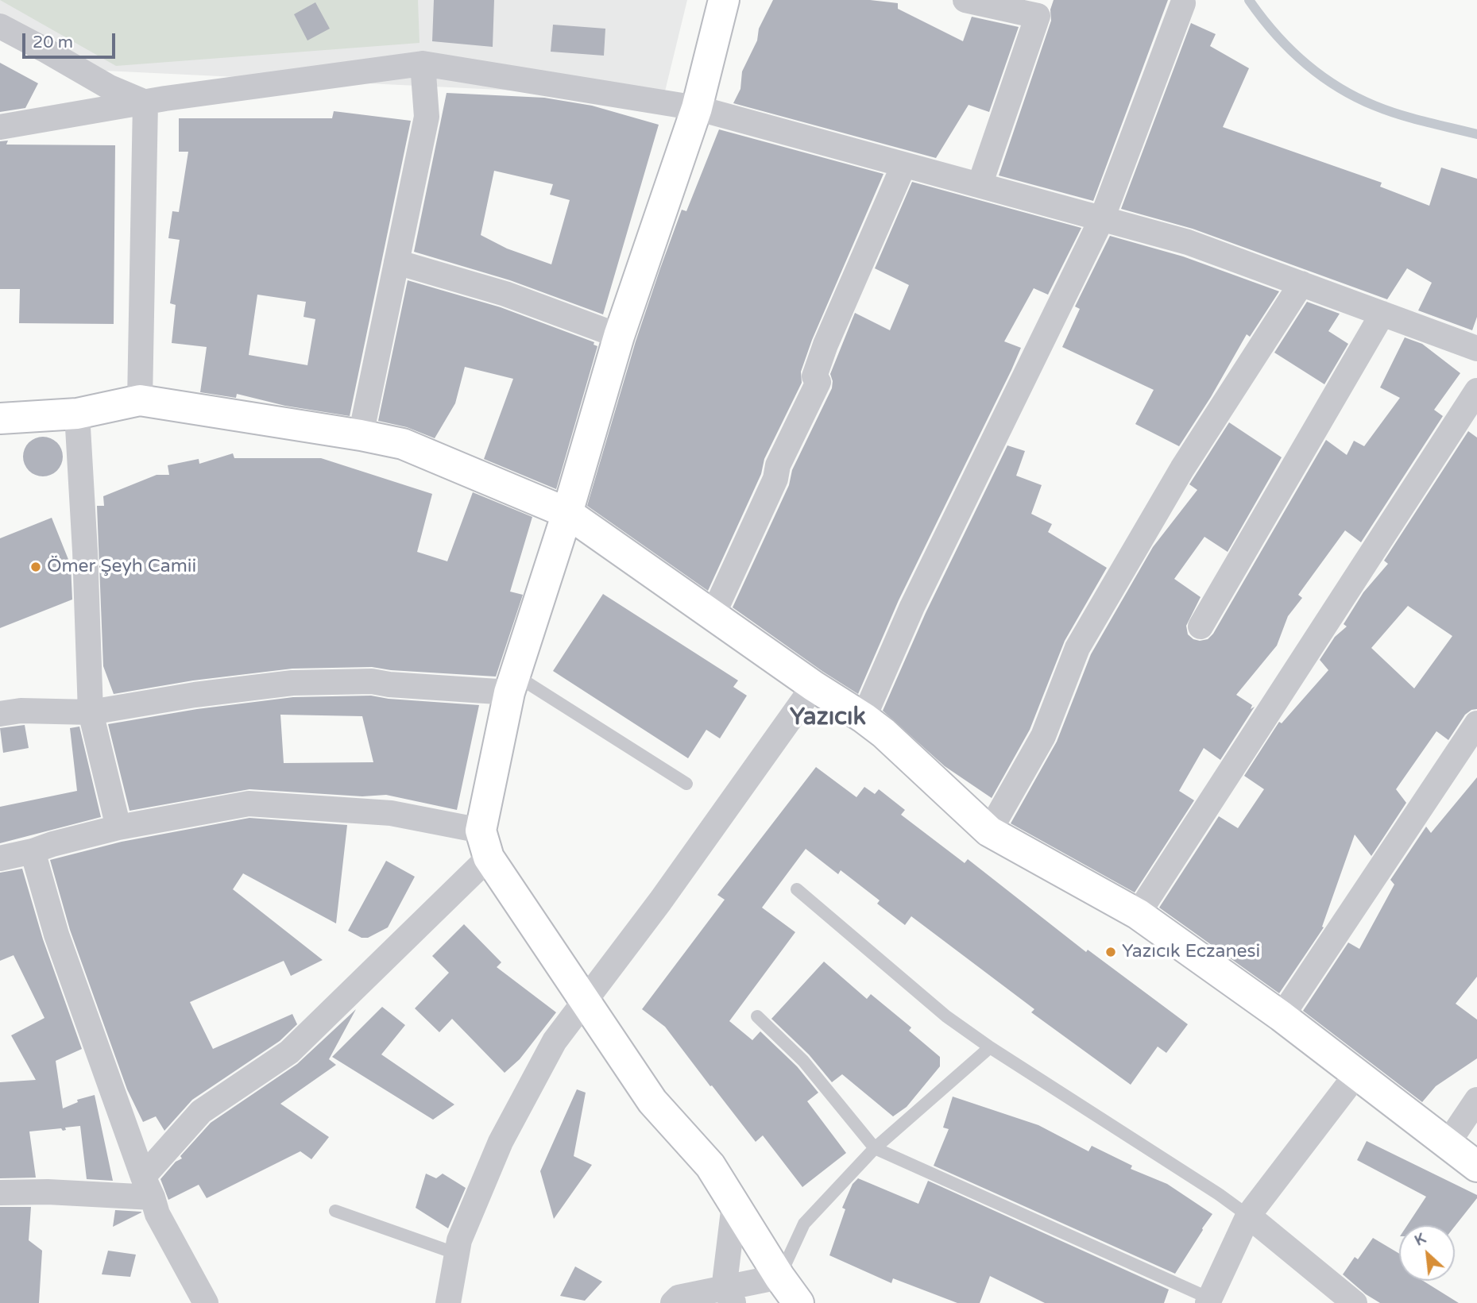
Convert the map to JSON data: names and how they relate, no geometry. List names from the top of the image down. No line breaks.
{"districts":["Yazıcık"],"places":["Ömer Şeyh Camii","Yazıcık Eczanesi"],"scale_bar":"20 m","north":"top left"}
